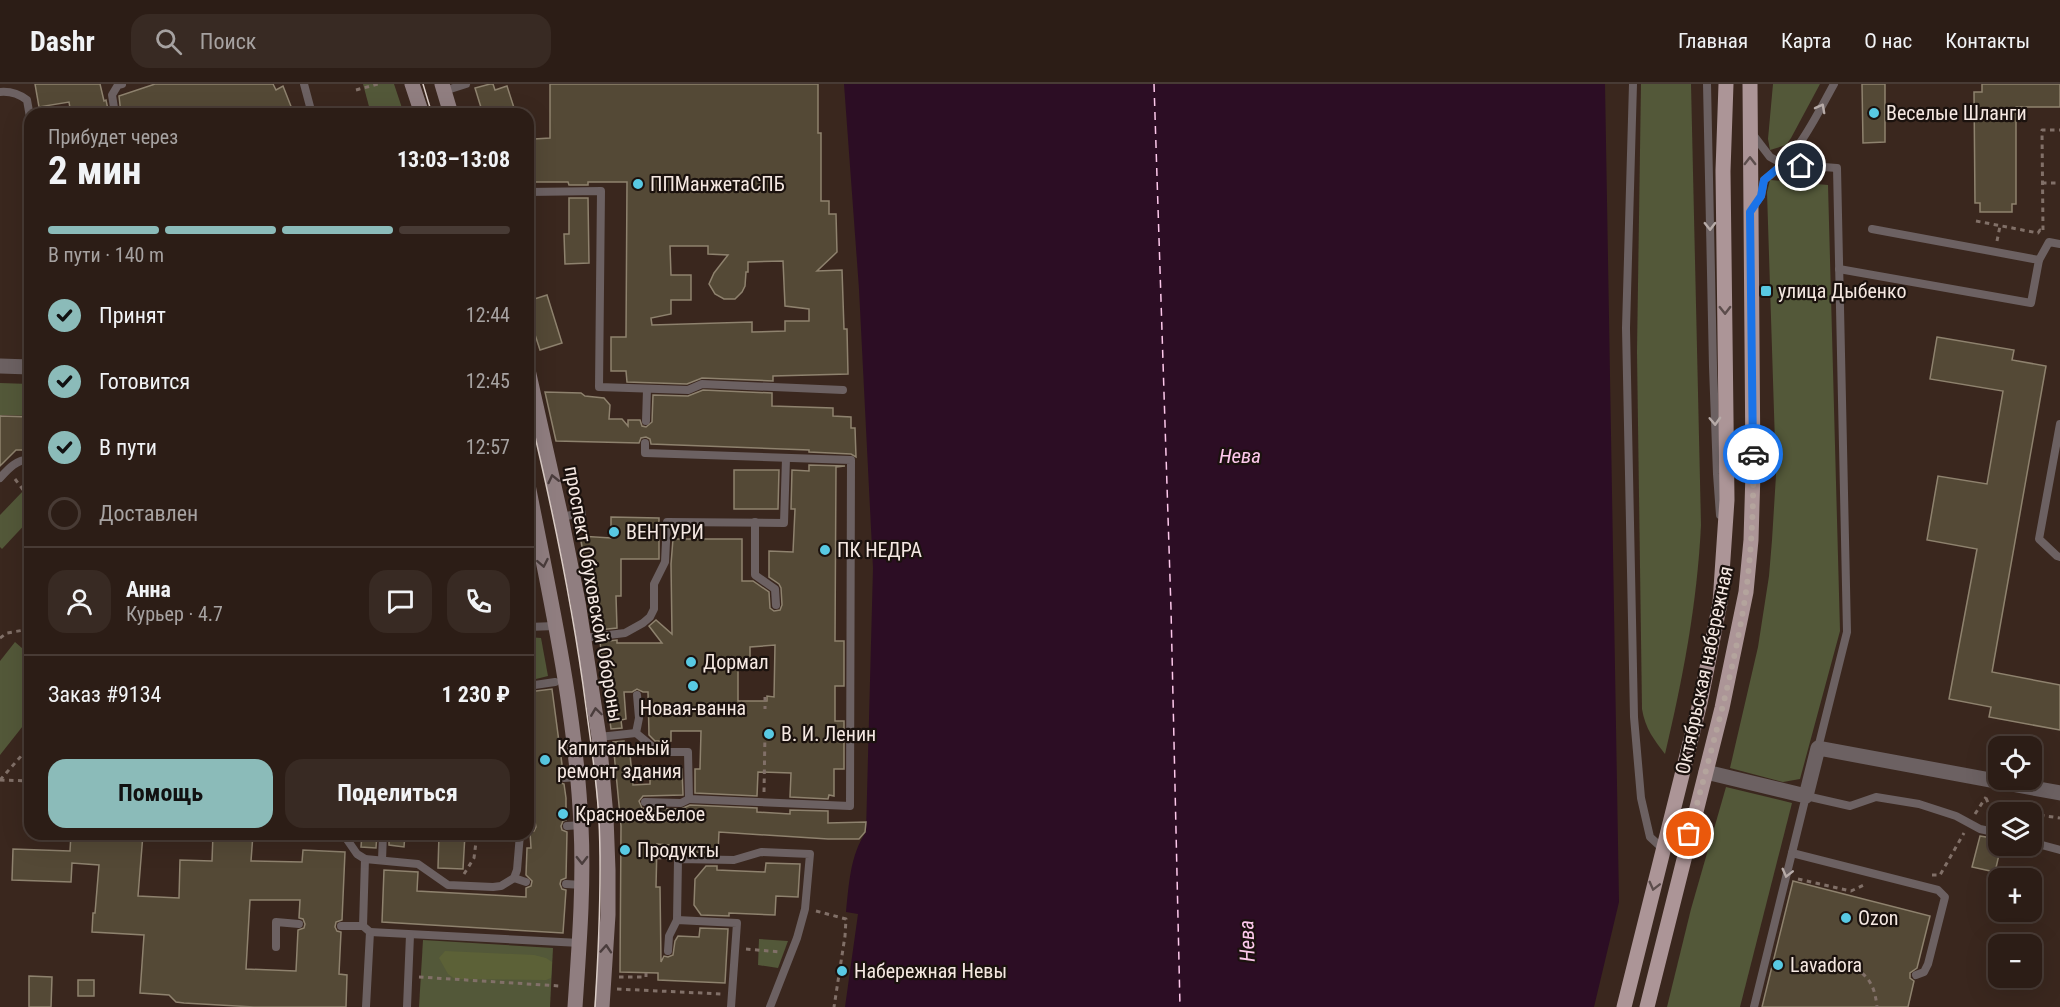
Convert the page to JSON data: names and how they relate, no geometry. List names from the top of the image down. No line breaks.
{"streets":{"main road":["проспект Обуховской Обороны","Октябрьская набережная"]},"water":["Нева"],"places":{"other":["Веселые Шланги","ППМанжетаСПБ","ВЕНТУРИ","ПК НЕДРА","Дормал","Новая-ванна","В. И. Ленин","Капитальный ремонт здания","Красное&Белое","Продукты","Ozon","Lavadora","Набережная Невы"],"transit":["улица Дыбенко"]},"page":{"header":"Dashr","search":"Поиск","nav":["Главная","Карта","О нас","Контакты"],"heading":["2 мин","Прибудет через","13:03–13:08"],"panel":["Анна","Курьер · 4.7","Заказ #9134","1 230 ₽"],"bar":"В пути · 140 m","list":[["Принят","12:44"],["Готовится","12:45"],["В пути","12:57"],"Доставлен"],"map_buttons":["+","−"],"buttons":["Помощь","Поделиться"]}}
